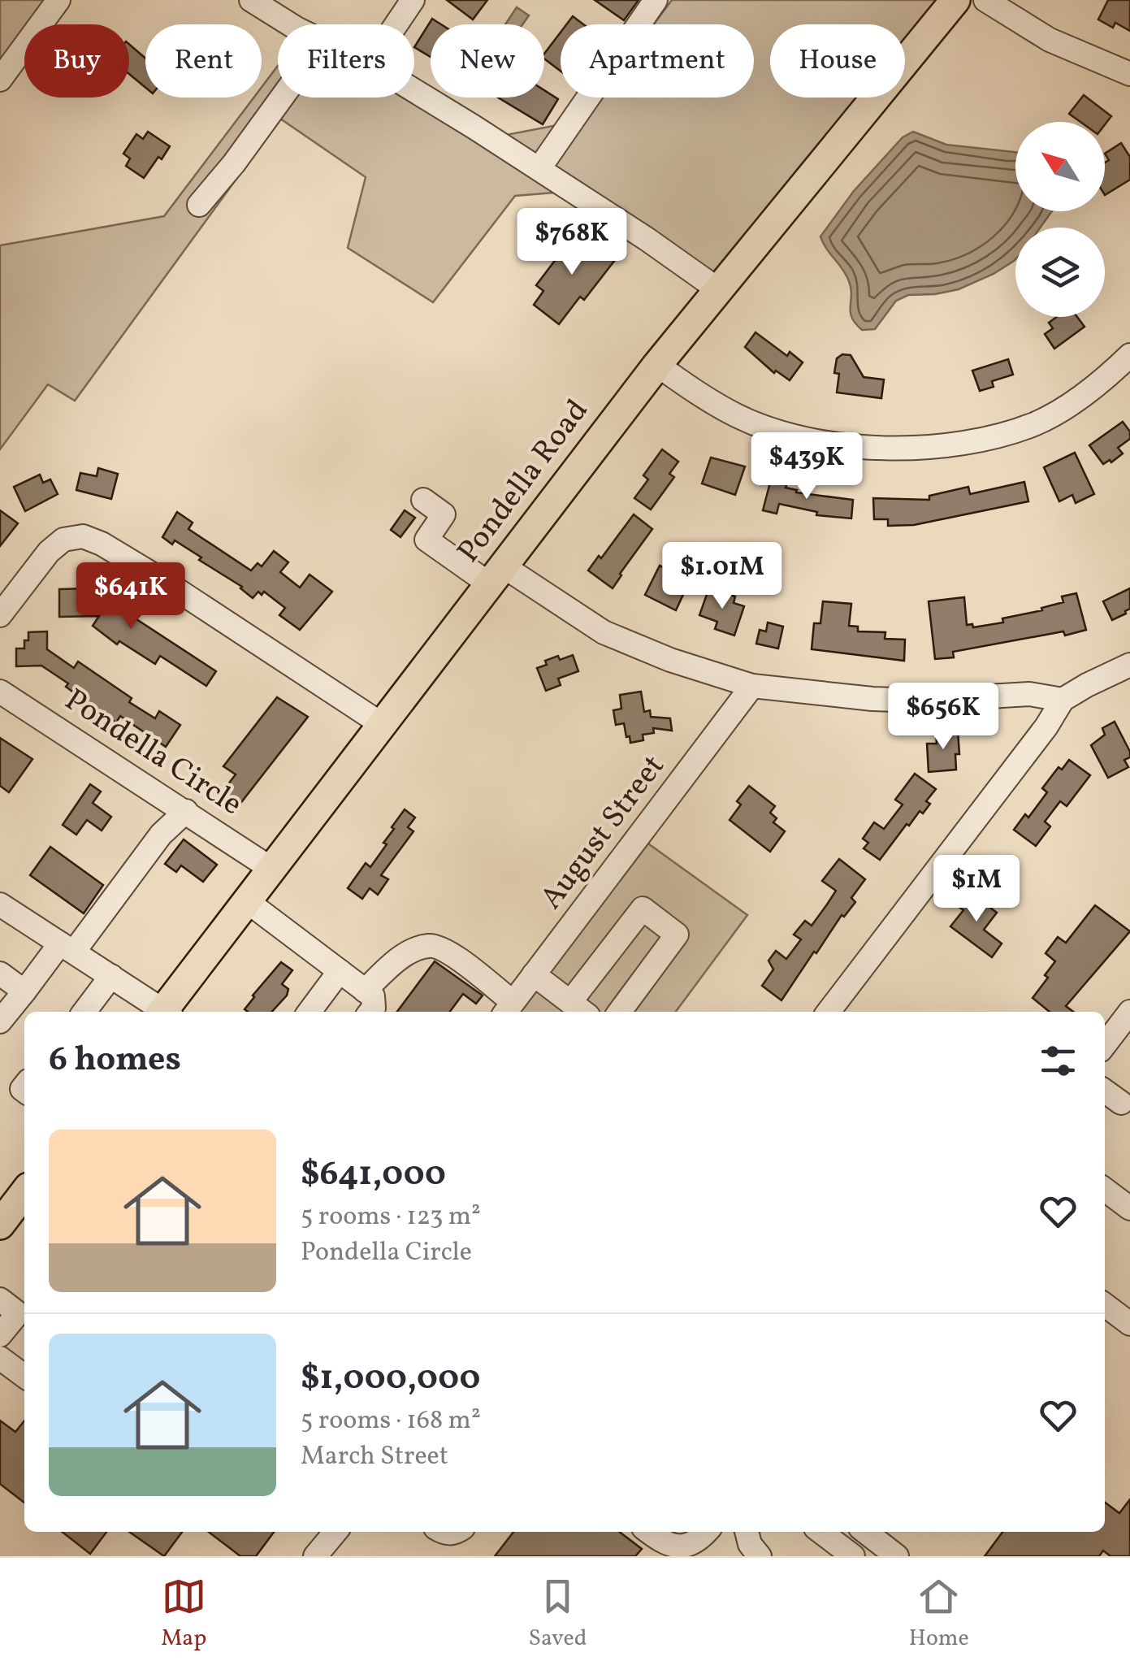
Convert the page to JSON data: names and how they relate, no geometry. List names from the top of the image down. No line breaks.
{"streets":{"main road":["Pondella Road"],"street":["Pondella Circle","August Street"]},"crossings":[["Pondella Road","Pondella Circle"]],"north":"top left","page":{"chip":["Buy","Rent","Filters","New","Apartment","House"],"price":["$768K","$439K","$1.01M","$641K","$656K","$1M"],"heading":"6 homes","list":[{"name":"$641,000","note":"5 rooms · 123 m² · Pondella Circle"},{"name":"$1,000,000","note":"5 rooms · 168 m² · March Street"}],"tabs":["Map","Saved","Home"]}}
